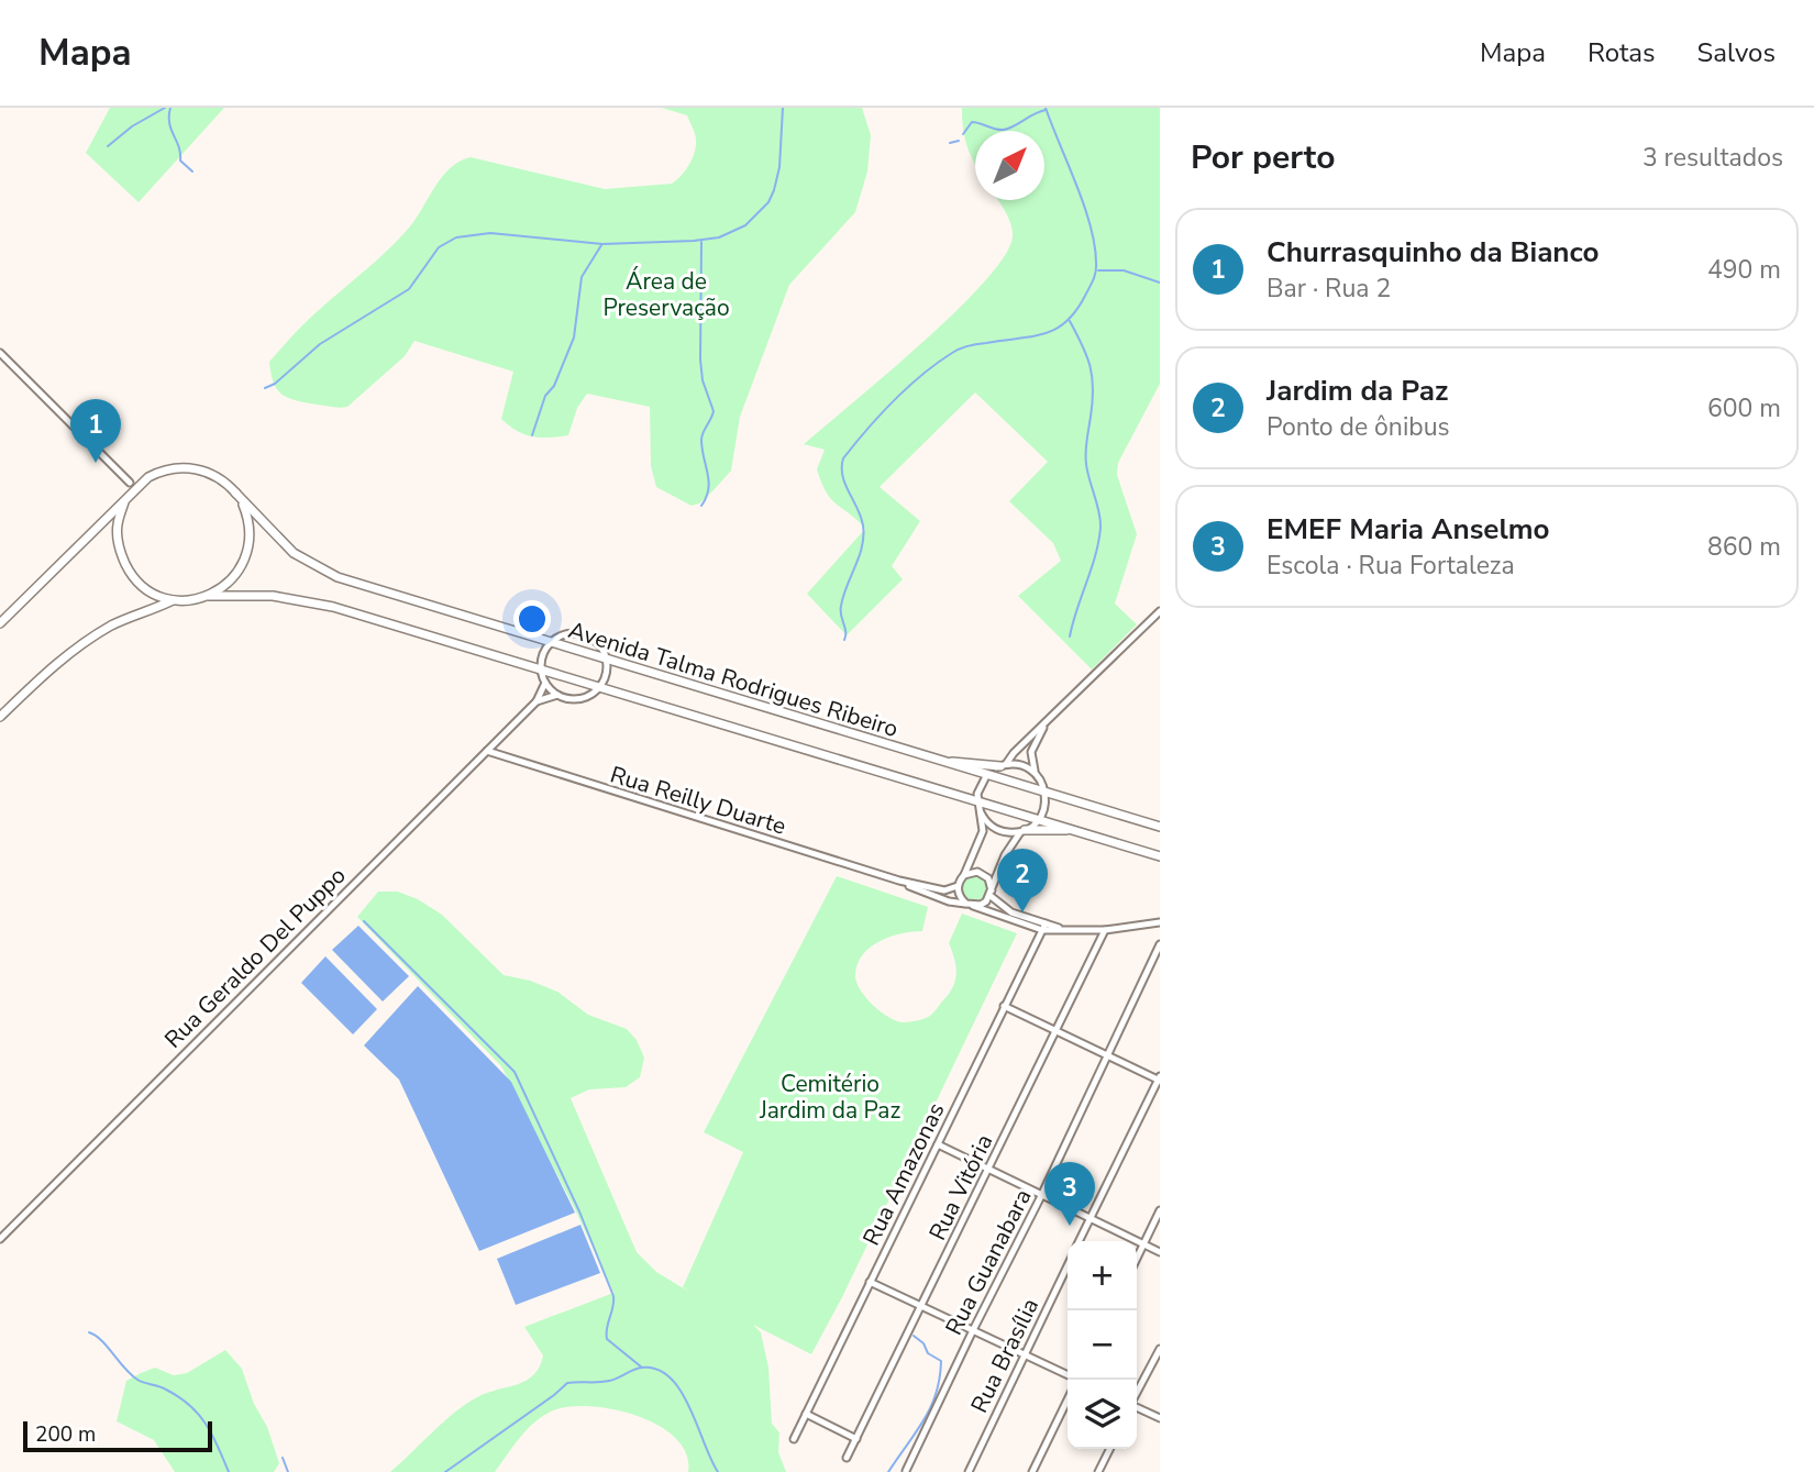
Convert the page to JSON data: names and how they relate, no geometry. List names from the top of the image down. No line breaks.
{"streets":{"main road":["Avenida Talma Rodrigues Ribeiro"],"street":["Rua Reilly Duarte","Rua Geraldo Del Puppo","Rua Amazonas","Rua Vitória","Rua Guanabara","Rua Brasília"]},"crossings":[["Avenida Talma Rodrigues Ribeiro","Rua Geraldo Del Puppo"],["Rua Reilly Duarte","Rua Geraldo Del Puppo"],["Rua Reilly Duarte","Rua Amazonas"],["Rua Reilly Duarte","Rua Vitória"]],"parks":["Área de Preservação","Cemitério Jardim da Paz"],"scale_bar":"200 m","north":"top right","page":{"header":"Mapa","nav":["Mapa","Rotas","Salvos"],"heading":["Por perto","3 resultados"],"list":[{"mark":"1","name":"Churrasquinho da Bianco","note":"Bar · Rua 2","value":"490 m"},{"mark":"2","name":"Jardim da Paz","note":"Ponto de ônibus","value":"600 m"},{"mark":"3","name":"EMEF Maria Anselmo","note":"Escola · Rua Fortaleza","value":"860 m"}],"pins":["1","2","3"],"map_buttons":["+","−"],"scale":"200 m"}}
